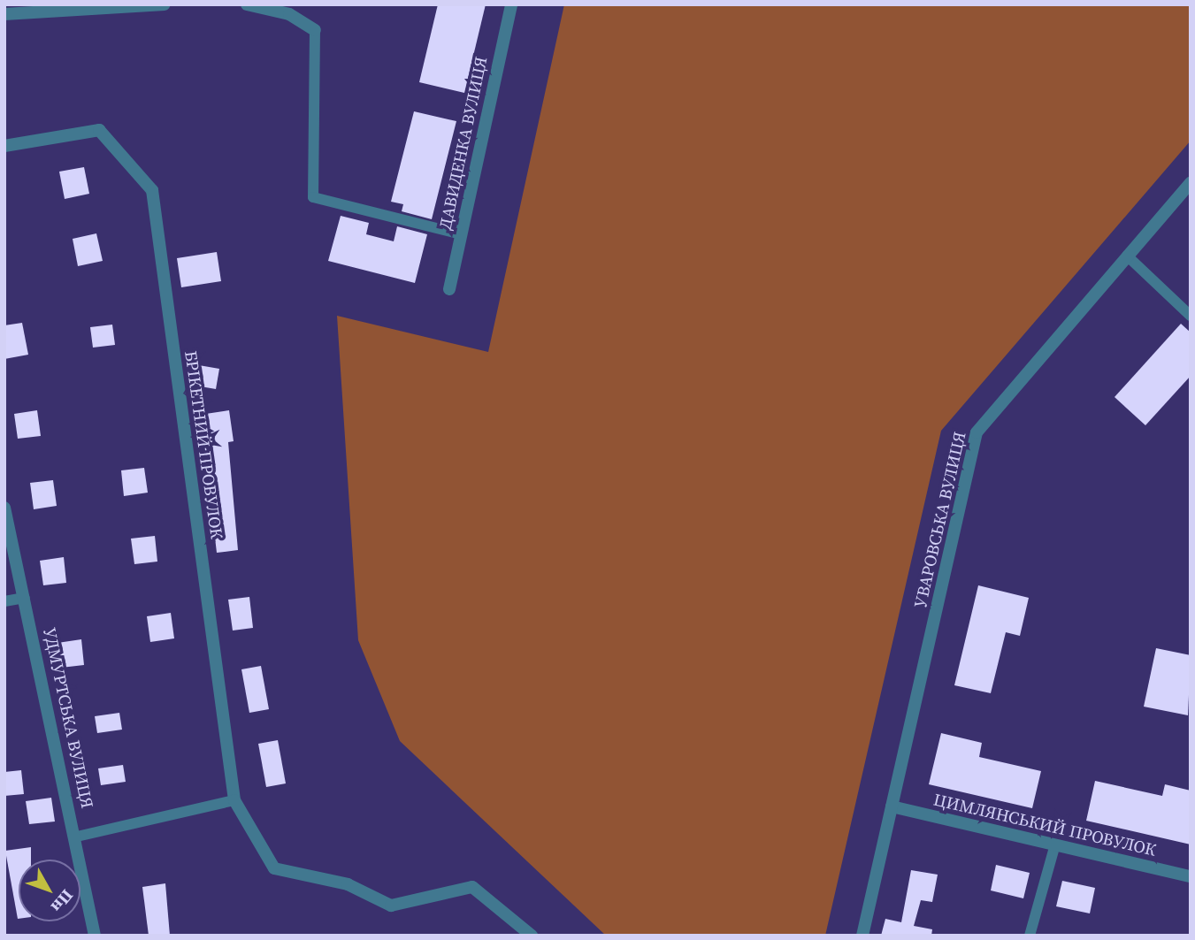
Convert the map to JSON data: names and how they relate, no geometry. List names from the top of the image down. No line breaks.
{"streets":{"street":["ДАВИДЕНКА ВУЛИЦЯ","БРIКЕТНИЙ ПРОВУЛОК","УВАРОВСЬКА ВУЛИЦЯ","УДМУРТСЬКА ВУЛИЦЯ","ЦИМЛЯНСЬКИЙ ПРОВУЛОК"]},"crossings":[["УВАРОВСЬКА ВУЛИЦЯ","ЦИМЛЯНСЬКИЙ ПРОВУЛОК"]],"north":"bottom right"}
